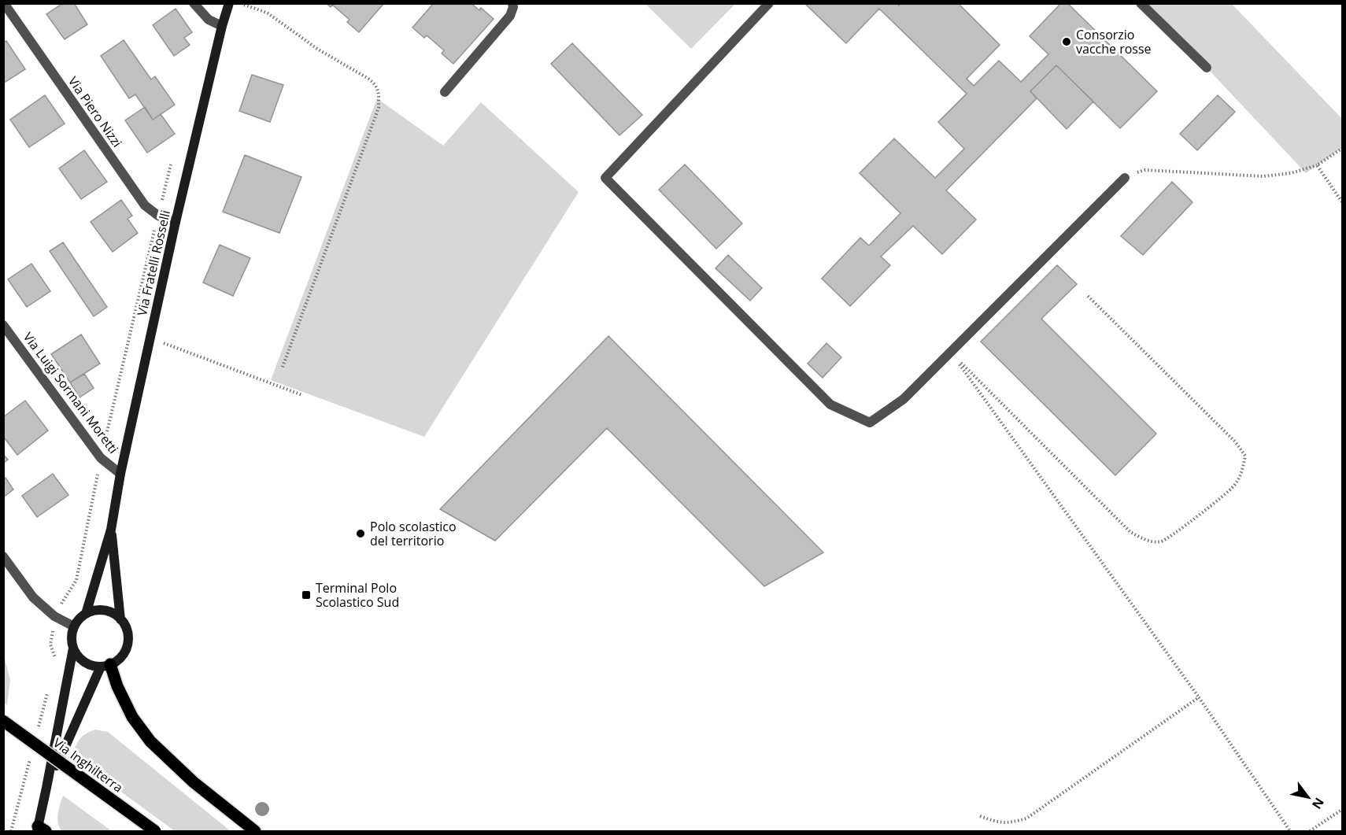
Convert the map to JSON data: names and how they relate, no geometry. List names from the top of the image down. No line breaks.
{"streets":{"main road":["Via Inghilterra"],"street":["Via Piero Nizzi","Via Fratelli Rosselli","Via Luigi Sormani Moretti"]},"crossings":[["Via Piero Nizzi","Via Fratelli Rosselli"],["Via Fratelli Rosselli","Via Luigi Sormani Moretti"]],"places":{"other":["Consorzio vacche rosse","Polo scolastico del territorio"],"transit":["Terminal Polo Scolastico Sud"]},"north":"bottom right"}
